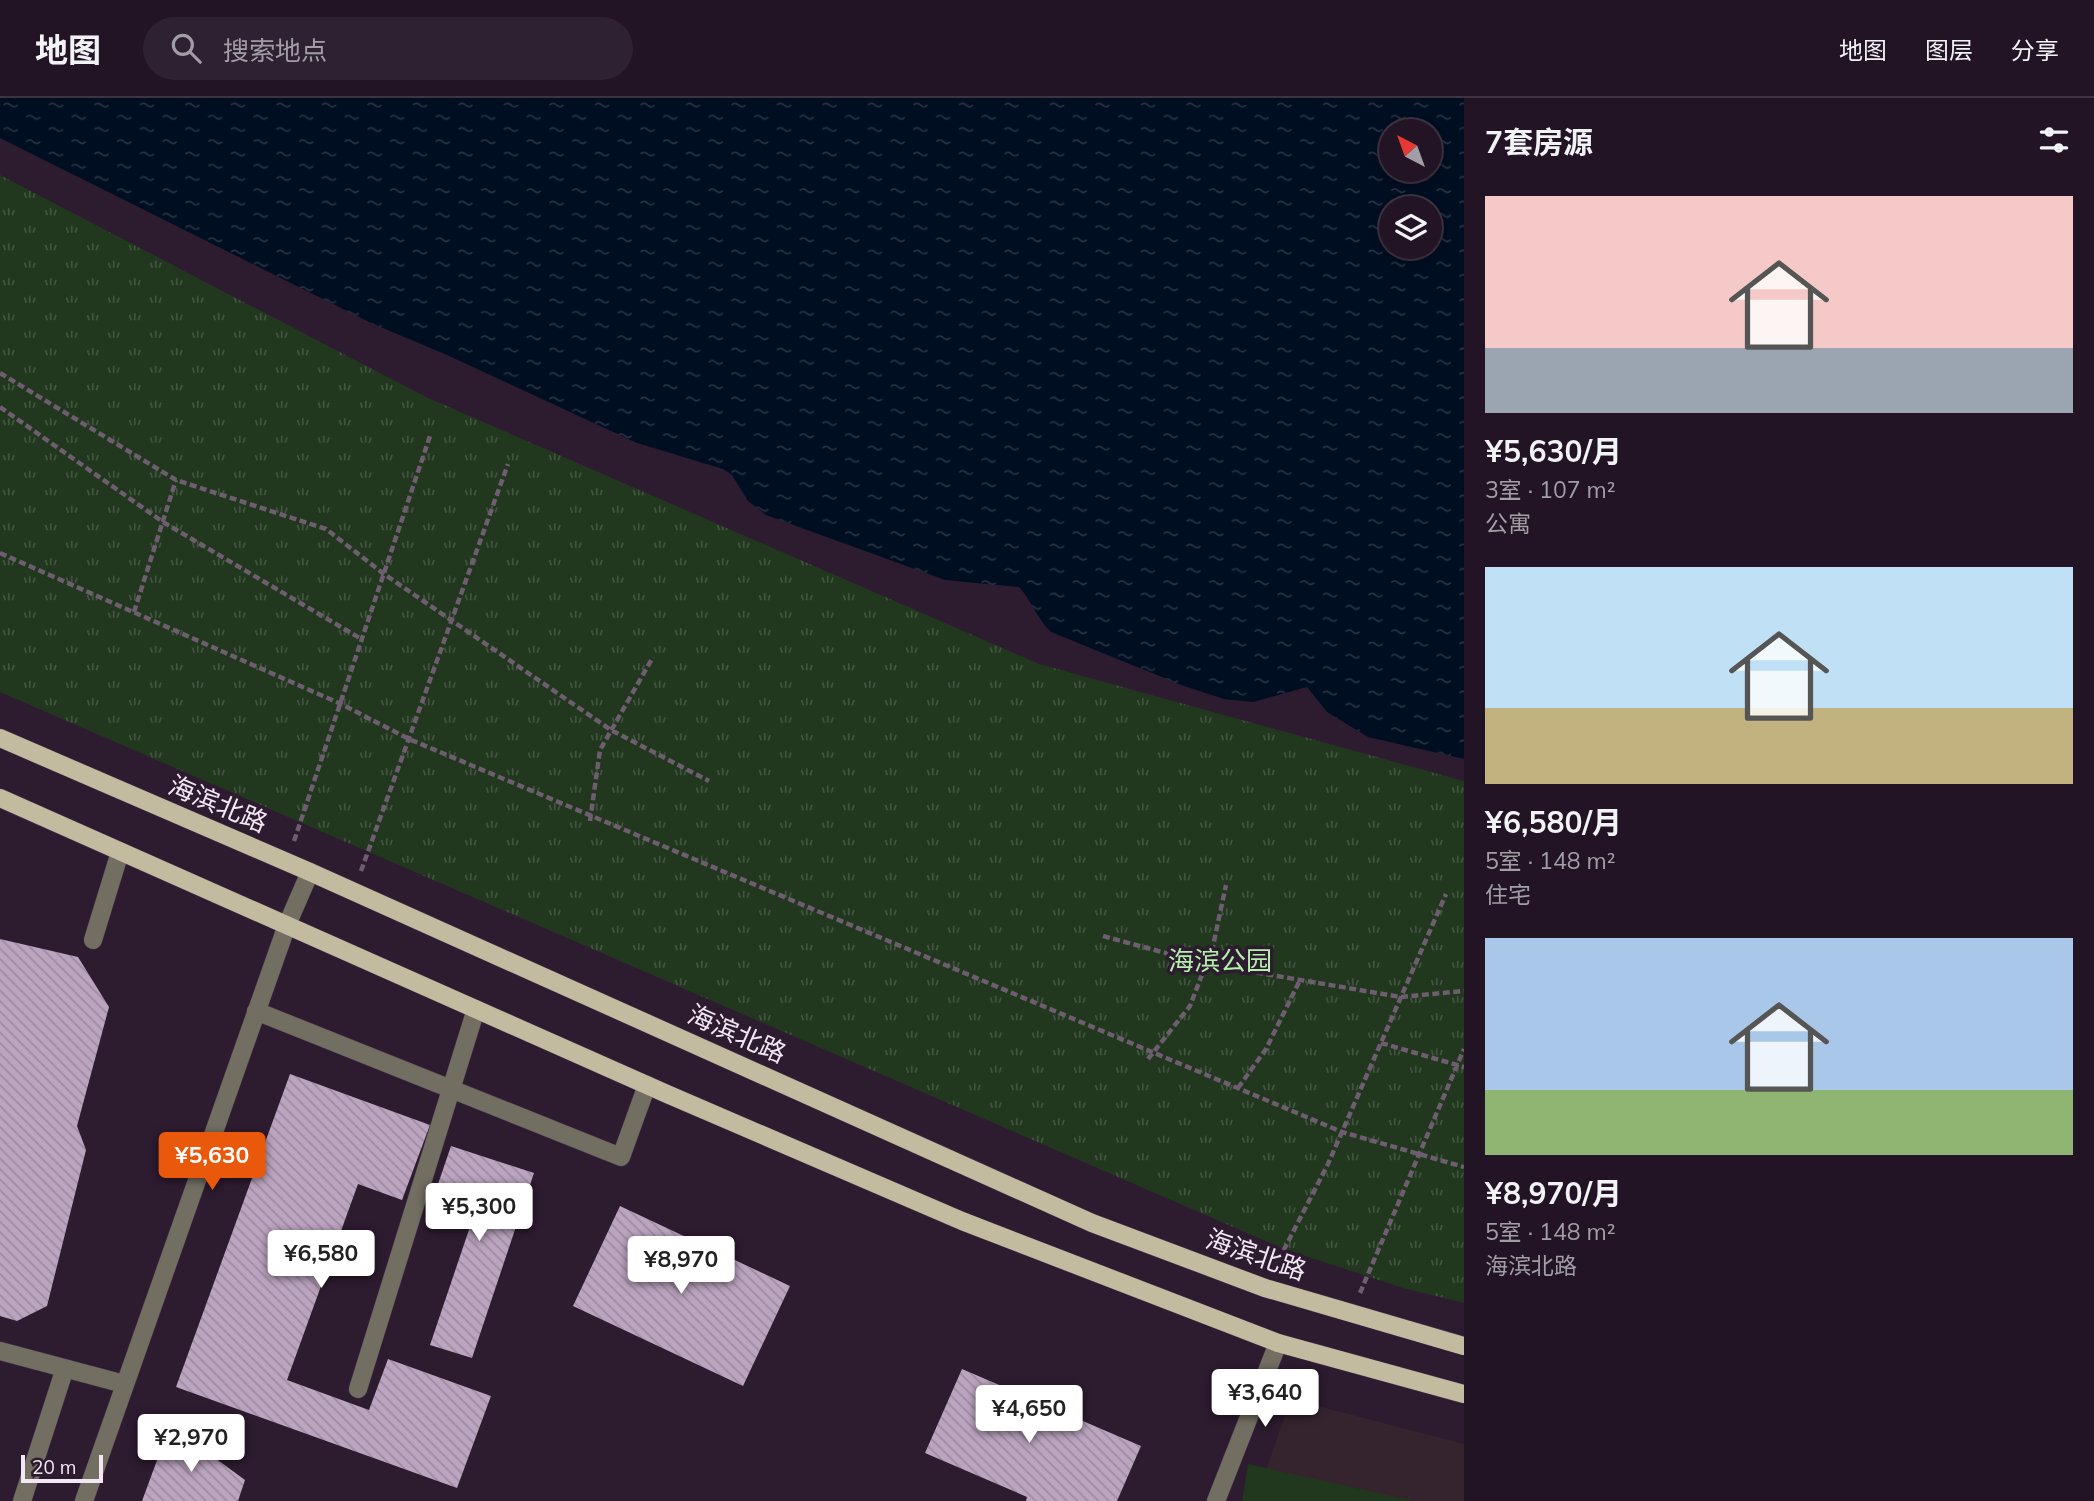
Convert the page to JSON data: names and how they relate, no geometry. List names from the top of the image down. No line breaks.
{"streets":{"main road":["海滨北路"]},"parks":["海滨公园"],"scale_bar":"20 m","north":"top left","page":{"header":"地图","search":"搜索地点","nav":["地图","图层","分享"],"heading":"7套房源","list":[{"name":"¥5,630/月","note":"3室 · 107 m² · 公寓"},{"name":"¥6,580/月","note":"5室 · 148 m² · 住宅"},{"name":"¥8,970/月","note":"5室 · 148 m² · 海滨北路"}],"price":["¥5,630","¥5,300","¥6,580","¥8,970","¥3,640","¥4,650","¥2,970"],"scale":"20 m"}}
